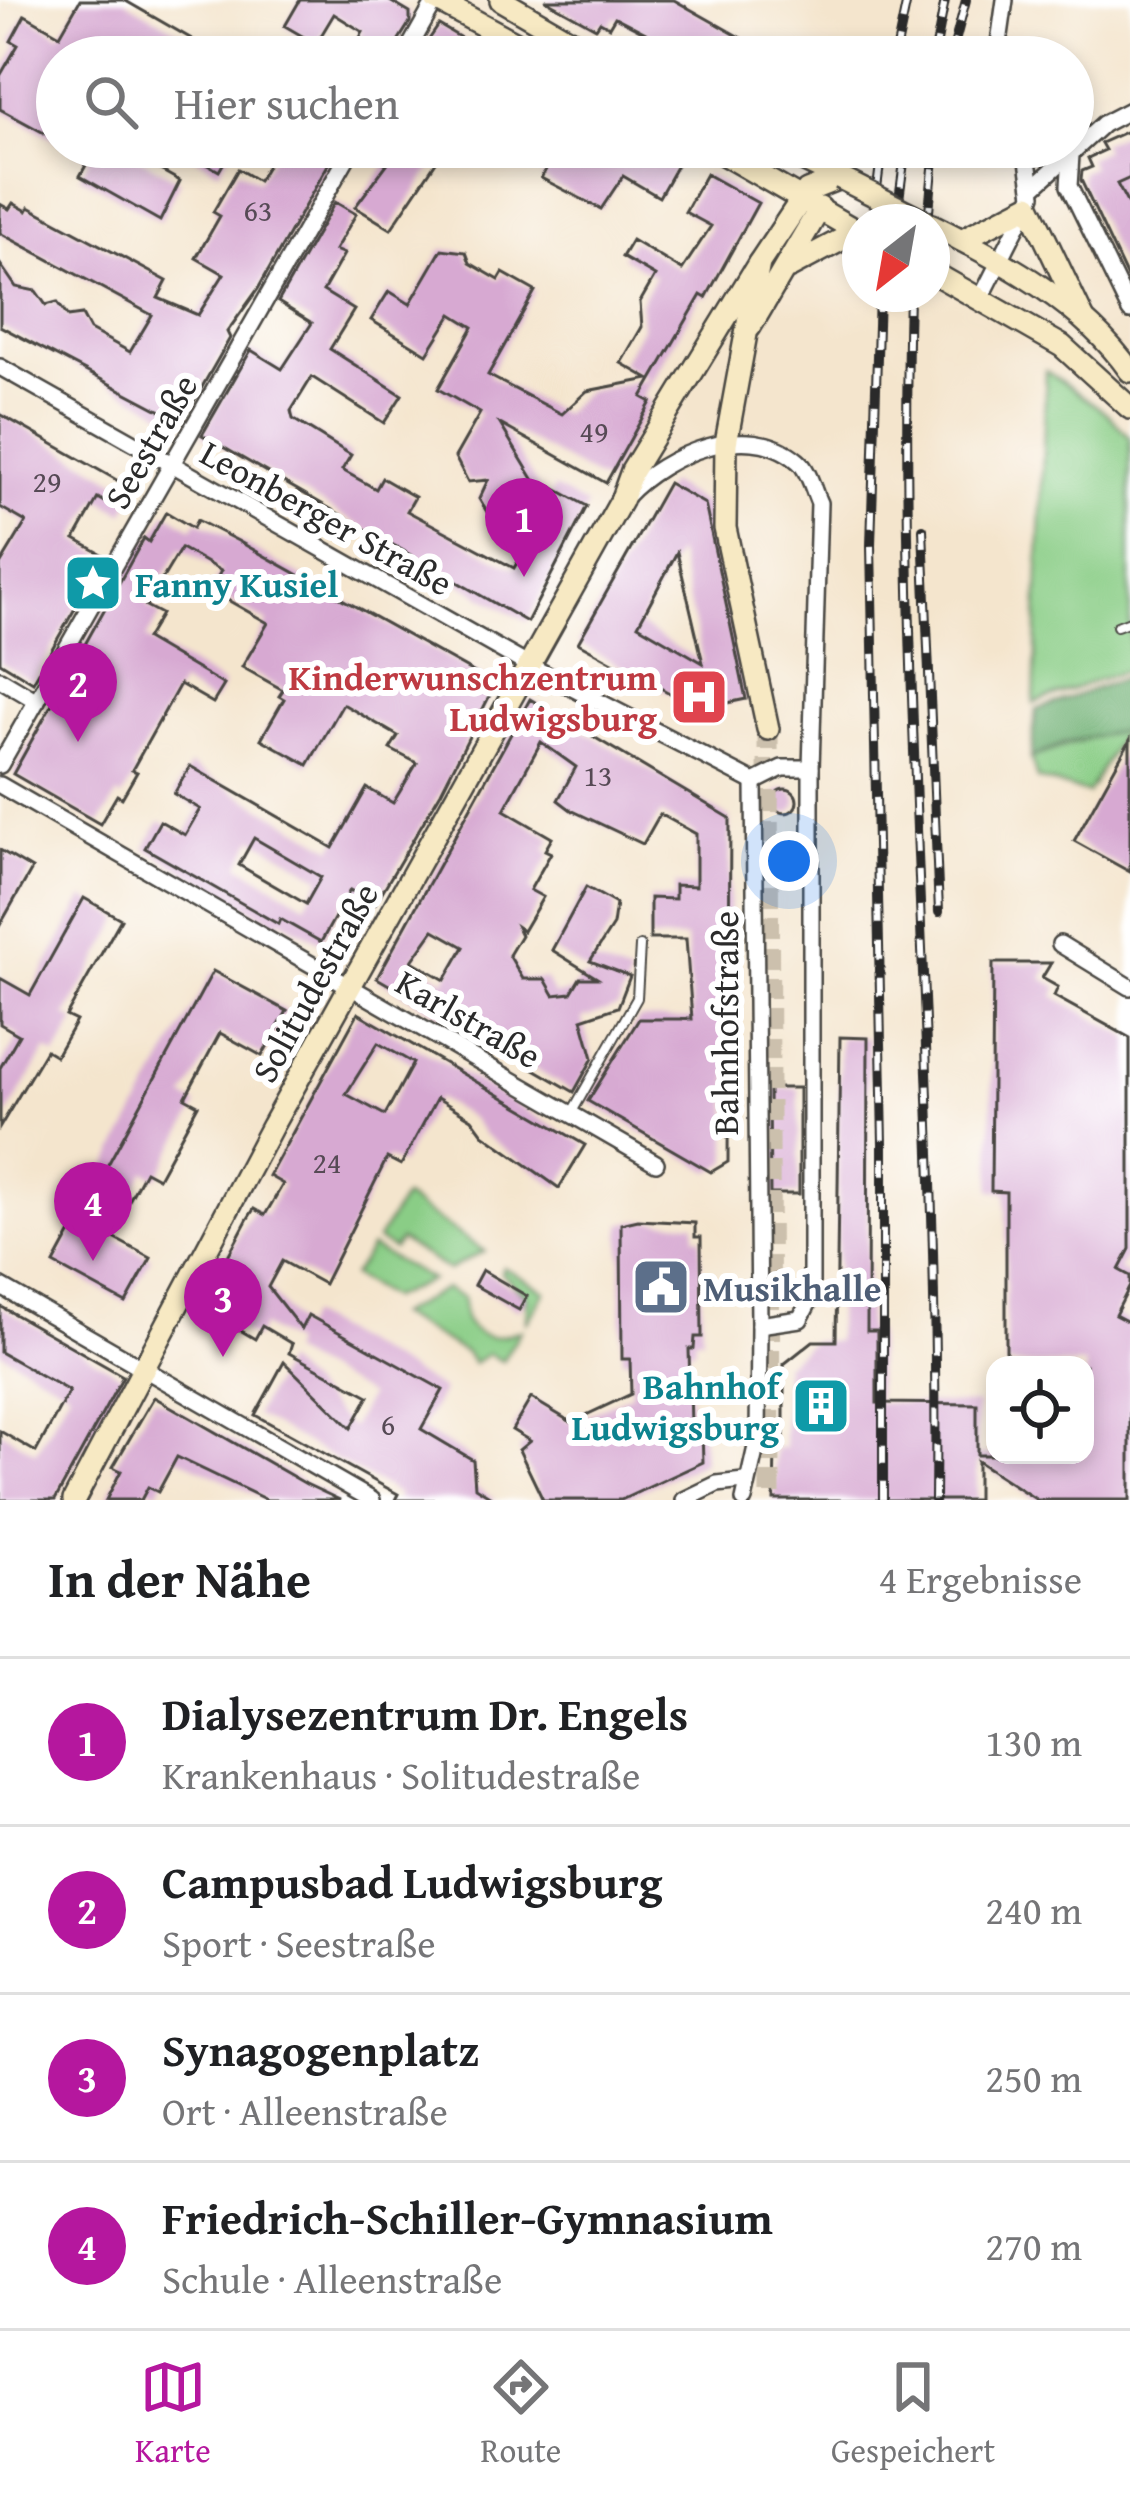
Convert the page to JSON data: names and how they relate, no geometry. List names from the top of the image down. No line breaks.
{"streets":{"street":["Seestraße","Leonberger Straße","Solitudestraße","Karlstraße","Bahnhofstraße"]},"crossings":[["Seestraße","Leonberger Straße"],["Leonberger Straße","Solitudestraße"],["Leonberger Straße","Bahnhofstraße"],["Solitudestraße","Karlstraße"]],"places":{"place":["Fanny Kusiel"],"hospital":["Kinderwunschzentrum Ludwigsburg"],"public building":["Musikhalle"],"building":["Bahnhof Ludwigsburg"]},"house_numbers":["63","49","29","13","24","6"],"north":"bottom left","page":{"search":"Hier suchen","pins":["1","2","4","3"],"heading":["In der Nähe","4 Ergebnisse"],"list":[{"mark":"1","name":"Dialysezentrum Dr. Engels","note":"Krankenhaus · Solitudestraße","value":"130 m"},{"mark":"2","name":"Campusbad Ludwigsburg","note":"Sport · Seestraße","value":"240 m"},{"mark":"3","name":"Synagogenplatz","note":"Ort · Alleenstraße","value":"250 m"},{"mark":"4","name":"Friedrich-Schiller-Gymnasium","note":"Schule · Alleenstraße","value":"270 m"}],"nav":["Karte","Route","Gespeichert"]}}
